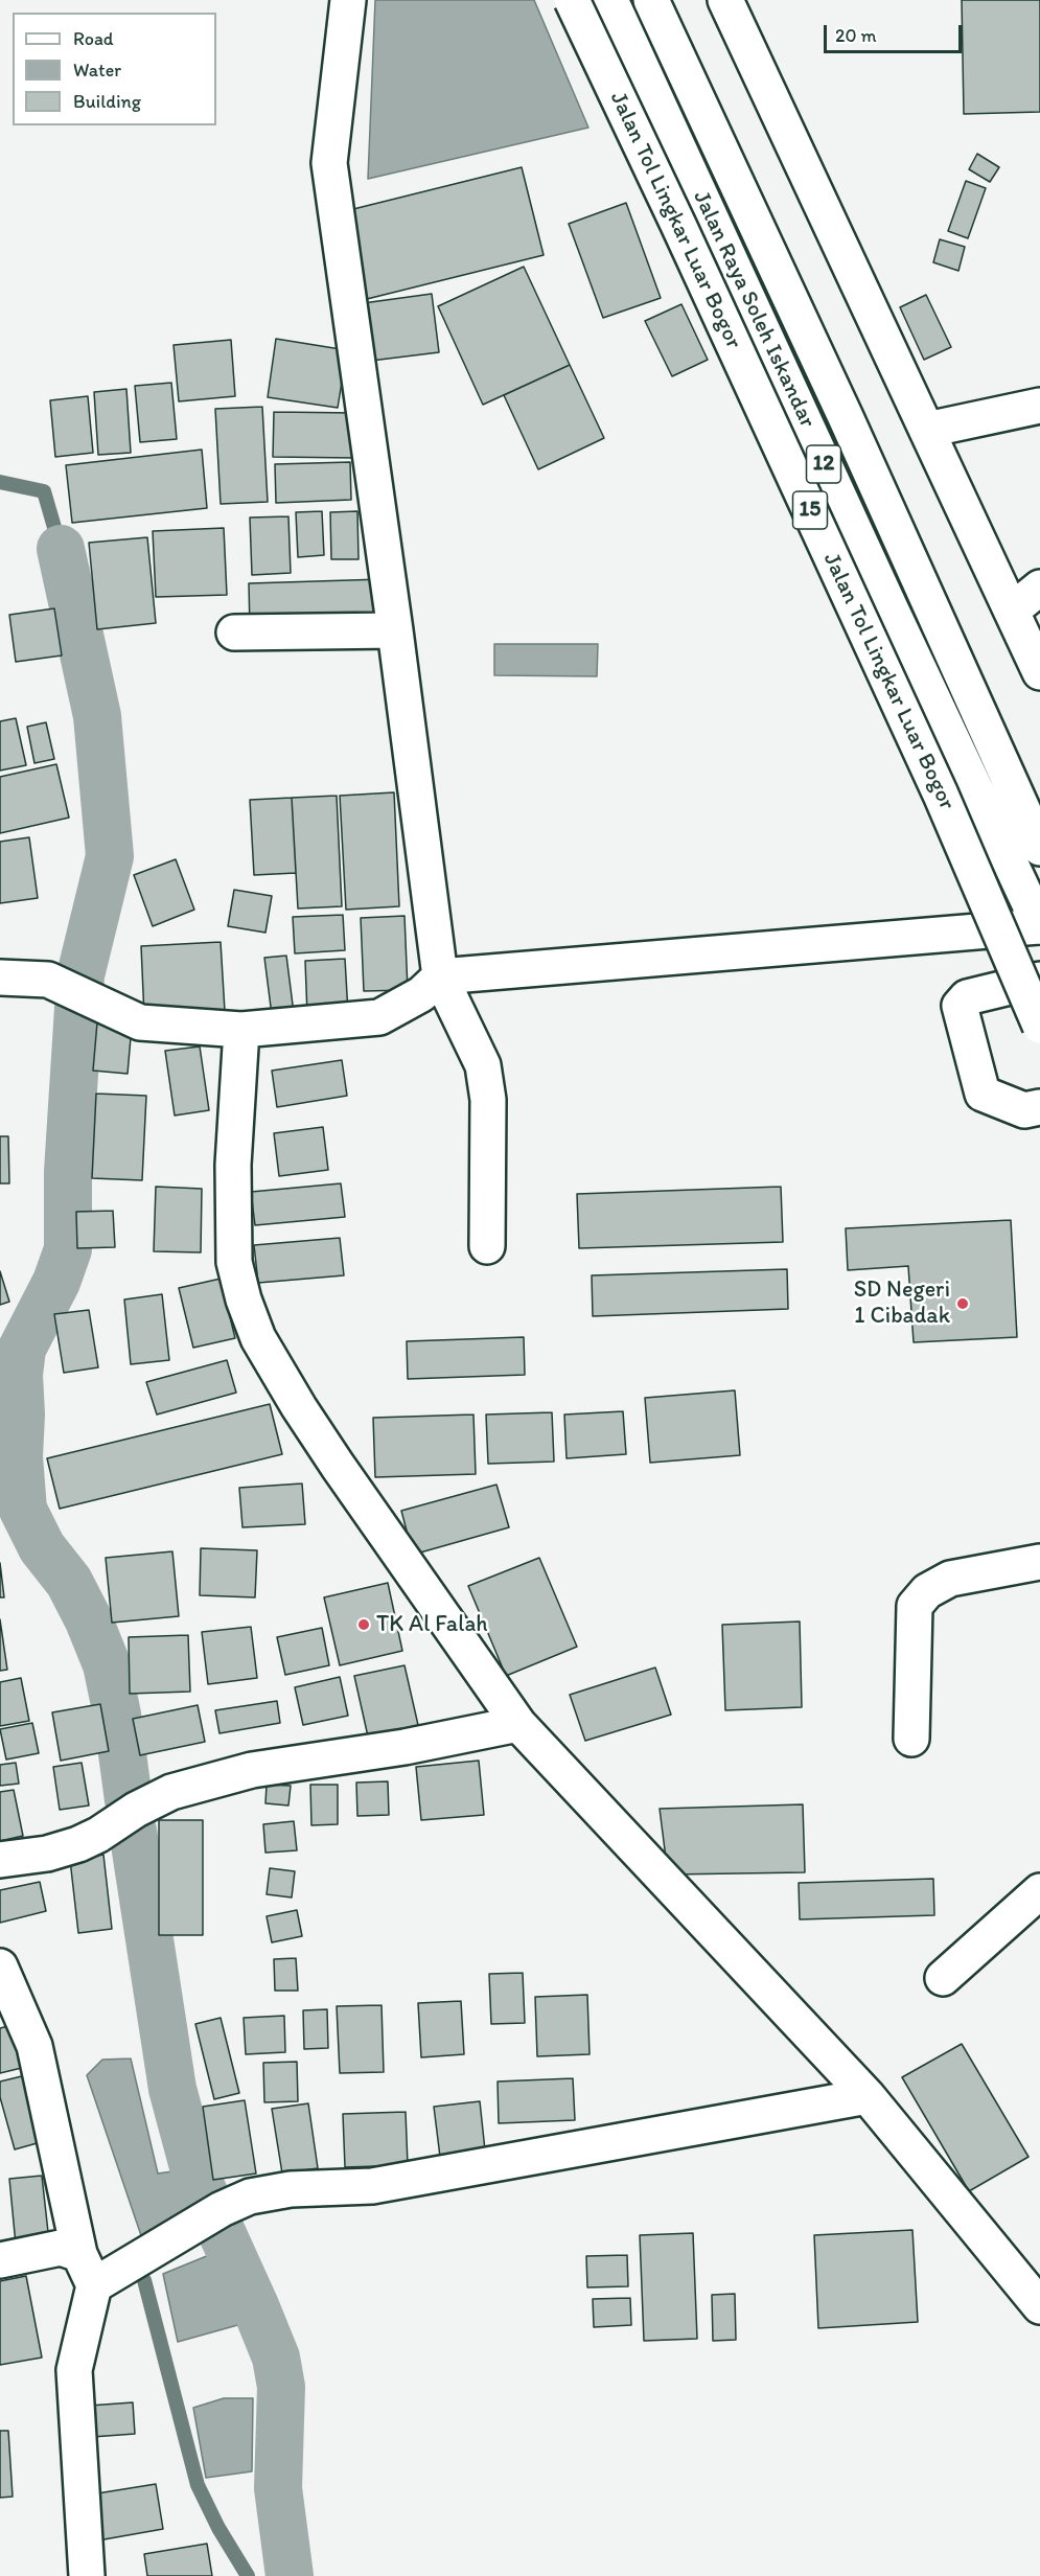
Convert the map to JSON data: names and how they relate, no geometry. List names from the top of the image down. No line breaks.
{"streets":{"main road":["Jalan Tol Lingkar Luar Bogor","Jalan Raya Soleh Iskandar","12","15"]},"places":["SD Negeri 1 Cibadak","TK Al Falah"],"legend":["Road","Water","Building"],"scale_bar":"20 m"}
